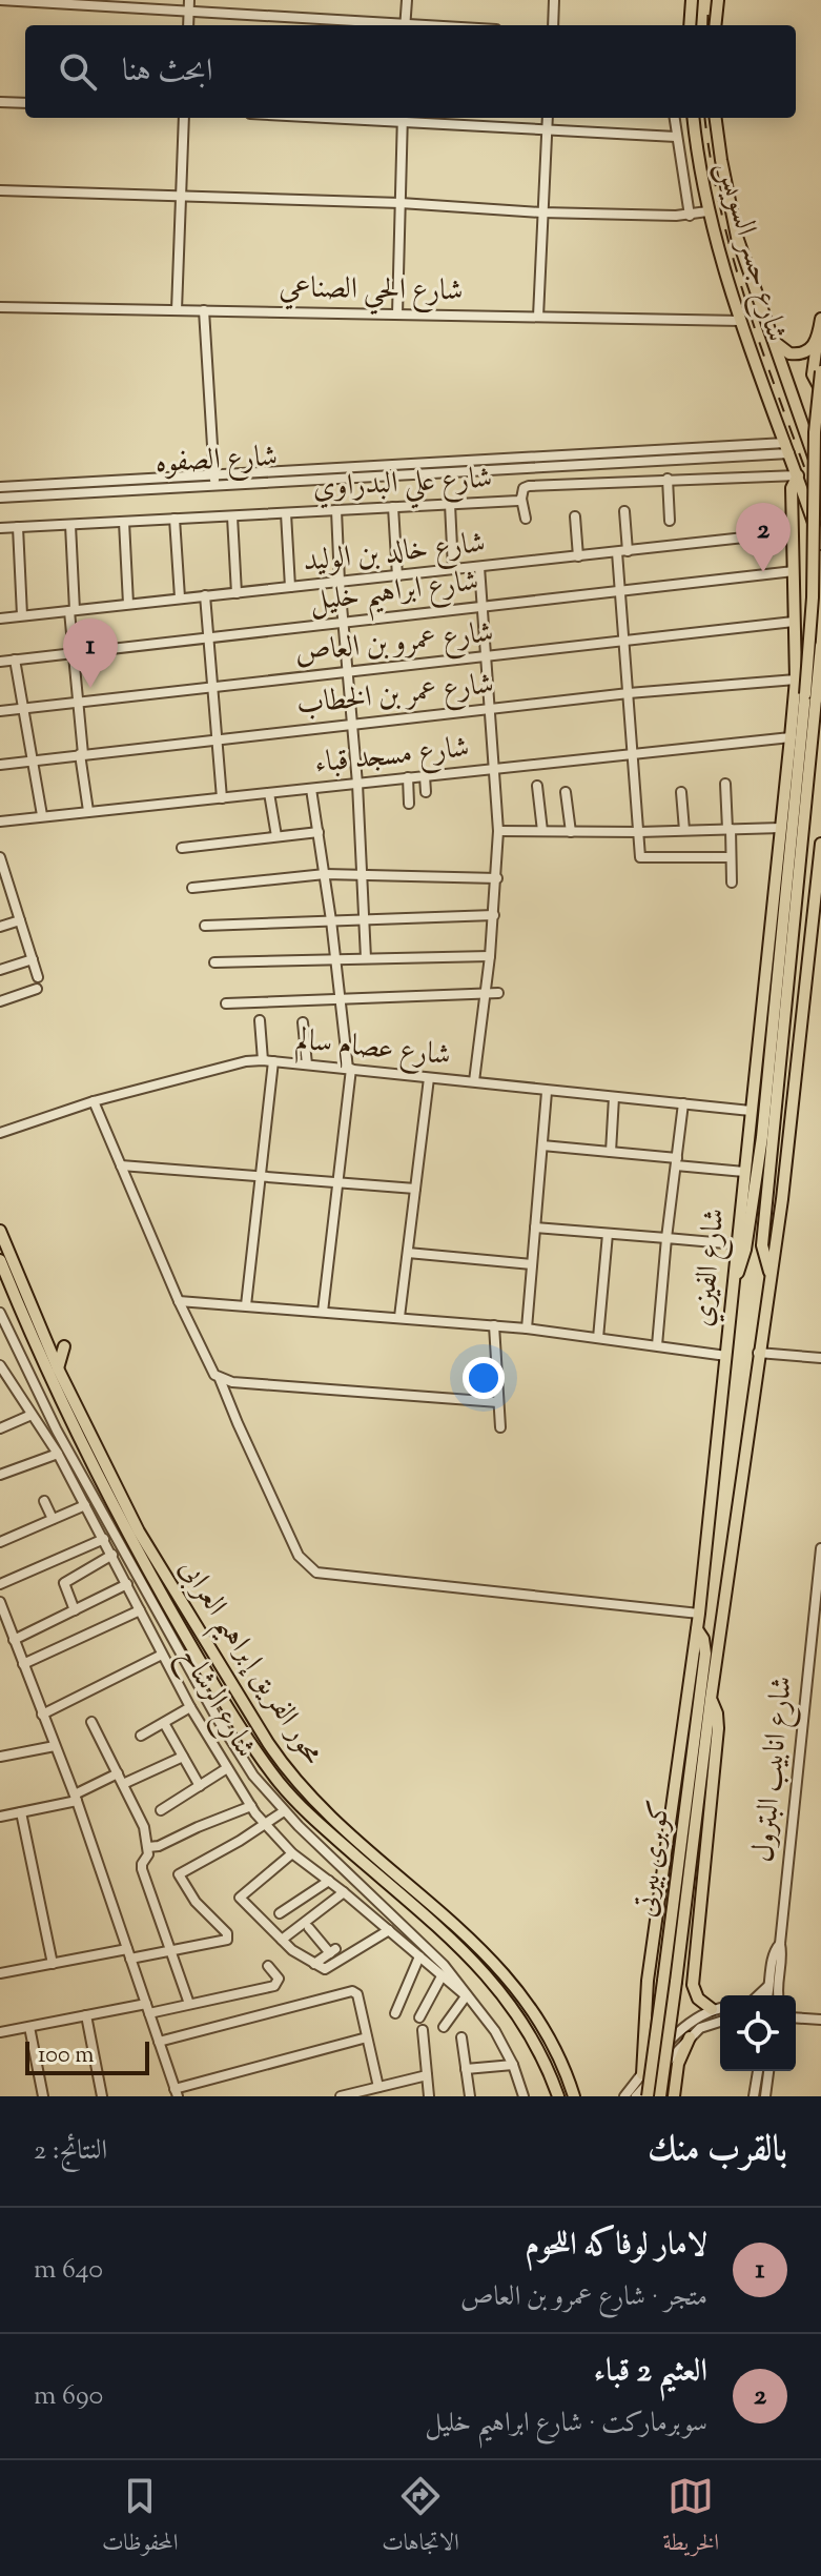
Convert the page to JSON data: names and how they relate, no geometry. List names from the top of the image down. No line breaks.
{"streets":{"main road":["شارع جسر السويس","شارع الفيزي","محور الفريق إبراهيم العرابى","كوبرى بيرتى"],"street":["شارع الحي الصناعي","شارع الصفوه","شارع علي البدراوي","شارع خالد بن الوليد","شارع ابراهيم خليل","شارع عمرو بن العاص","شارع عمر بن الخطاب","شارع مسجد قباء","شارع عصام سالم","شارع الرشاح","شارع انابيب البترول"]},"crossings":[["شارع جسر السويس","شارع الحي الصناعي"],["شارع جسر السويس","شارع الصفوه"],["شارع جسر السويس","شارع علي البدراوي"],["شارع جسر السويس","شارع الفيزي"],["شارع علي البدراوي","شارع الفيزي"],["شارع خالد بن الوليد","شارع الفيزي"],["شارع ابراهيم خليل","شارع الفيزي"],["شارع عمرو بن العاص","شارع الفيزي"],["شارع عمر بن الخطاب","شارع الفيزي"],["شارع مسجد قباء","شارع الفيزي"],["شارع عصام سالم","شارع الفيزي"]],"scale_bar":"100 m","page":{"search":"ابحث هنا","pins":["2","1"],"scale":"100 m","heading":["بالقرب منك","النتائج: 2"],"list":[{"mark":"1","name":"لامار لوفاكه اللحوم","note":"متجر · شارع عمرو بن العاص","value":"640 m"},{"mark":"2","name":"العثيم 2 قباء","note":"سوبرماركت · شارع ابراهيم خليل","value":"690 m"}],"nav":["الخريطة","الاتجاهات","المحفوظات"]}}
